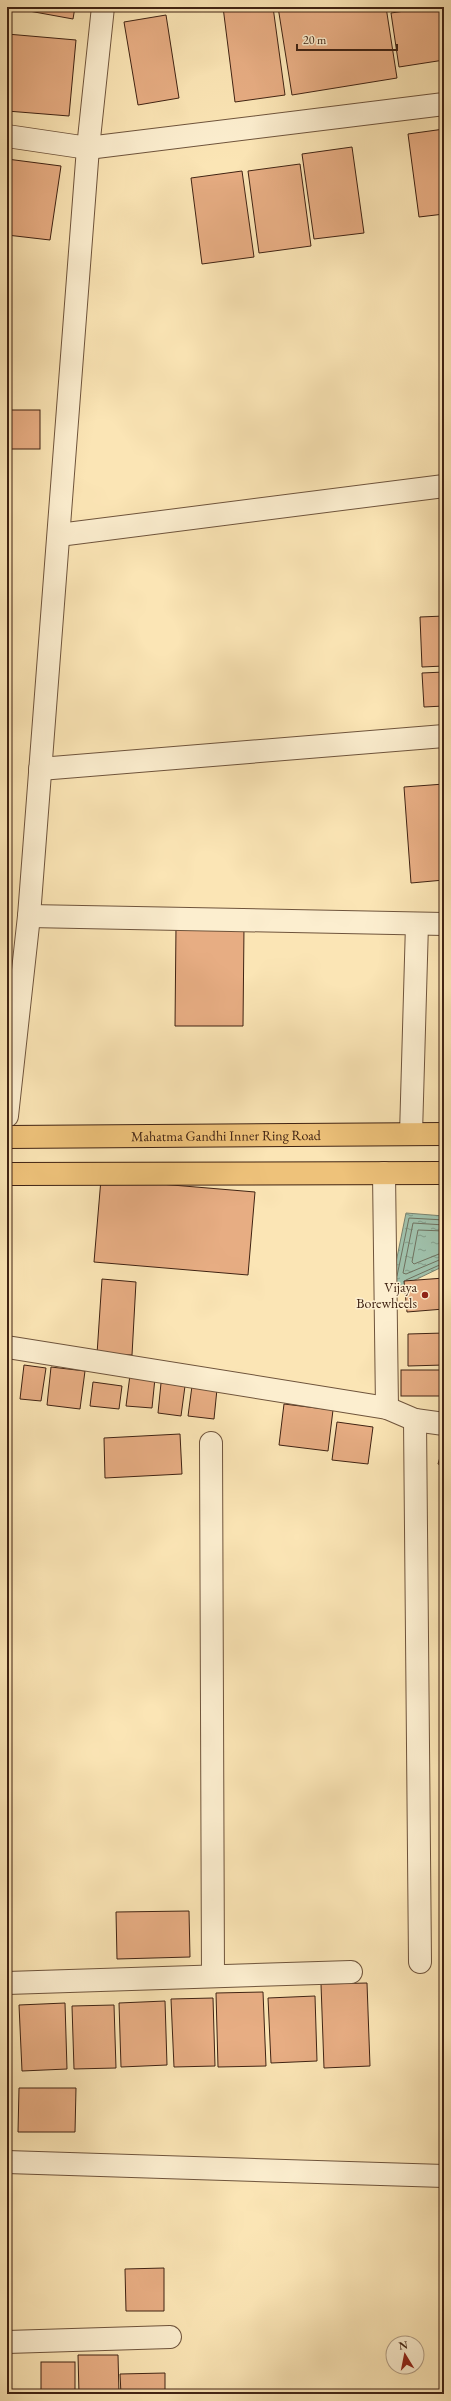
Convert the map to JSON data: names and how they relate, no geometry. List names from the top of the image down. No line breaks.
{"streets":{"main road":["Mahatma Gandhi Inner Ring Road"]},"places":["Vijaya Borewheels"],"scale_bar":"20 m","north":"top"}
